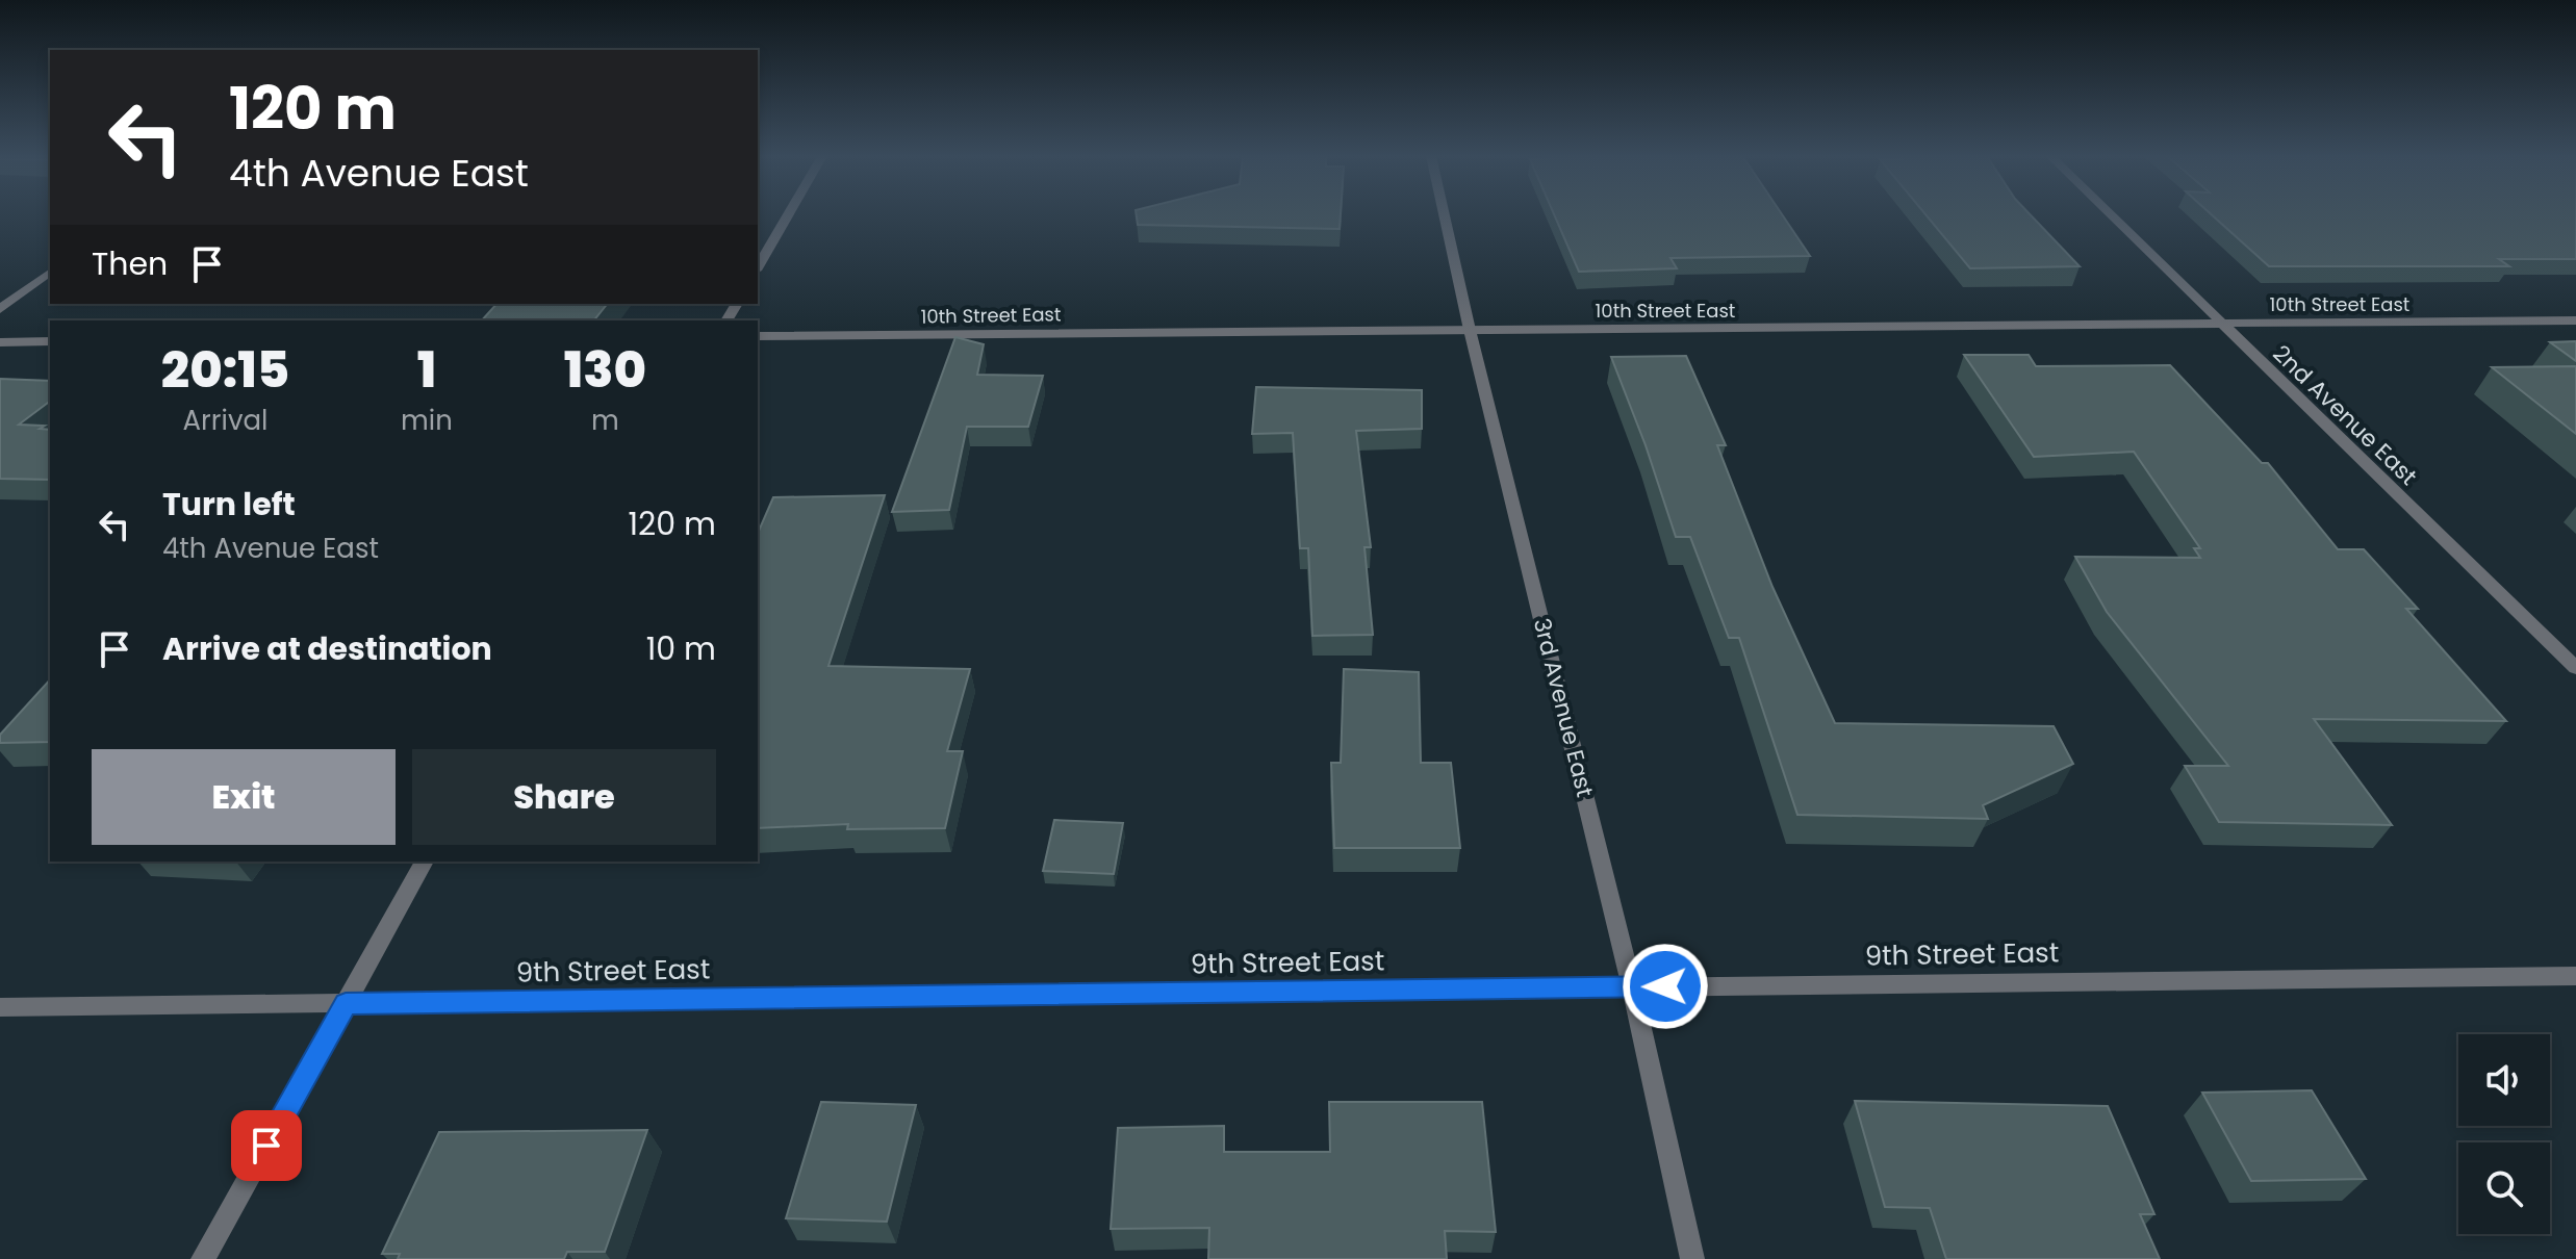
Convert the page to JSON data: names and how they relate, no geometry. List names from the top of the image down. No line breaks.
{"streets":{"street":["10th Street East","2nd Avenue East","3rd Avenue East","9th Street East"]},"crossings":[["10th Street East","2nd Avenue East"],["10th Street East","3rd Avenue East"],["3rd Avenue East","9th Street East"]],"page":{"turn":["120 m","4th Avenue East"],"then":"Then","eta":["20:15","Arrival","1","min","130","m"],"list":[{"name":"Turn left","note":"4th Avenue East","value":"120 m"},{"name":"Arrive at destination","value":"10 m"}],"buttons":["Exit","Share"]}}
